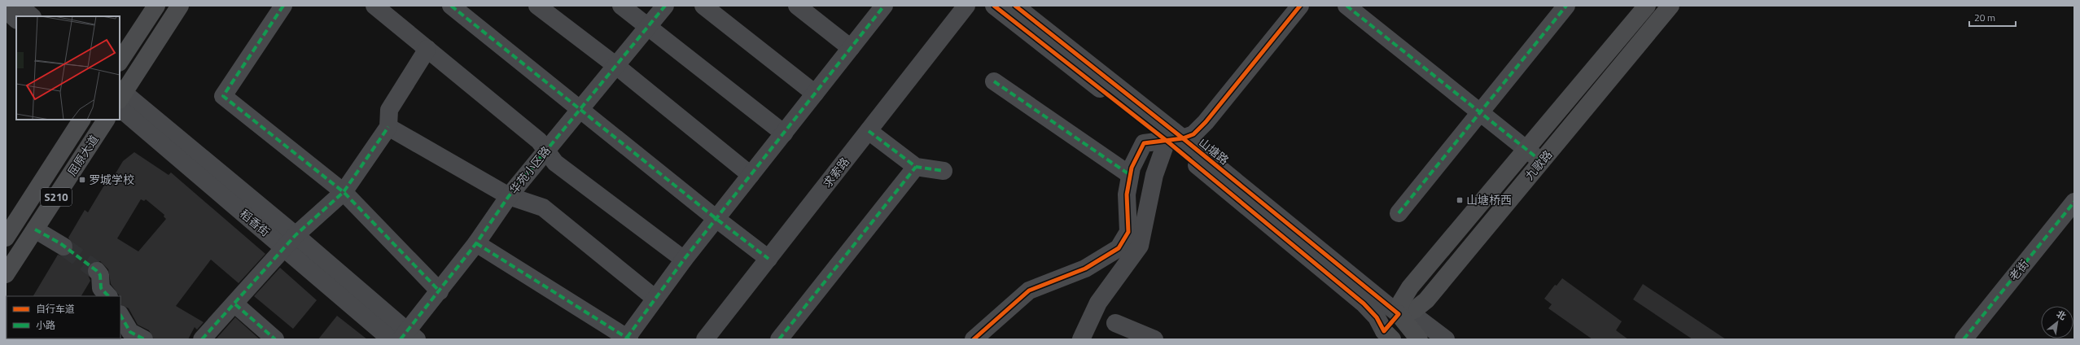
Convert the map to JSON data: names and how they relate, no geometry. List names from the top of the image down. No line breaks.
{"streets":{"main road":["屈原大道","九歌路","S210"],"street":["山塘路","华苑小区路","求索路","老街"]},"crossings":[["山塘路","九歌路"]],"places":{"transit":["罗城学校","山塘桥西"]},"legend":["自行车道","小路"],"scale_bar":"20 m","north":"top right"}
